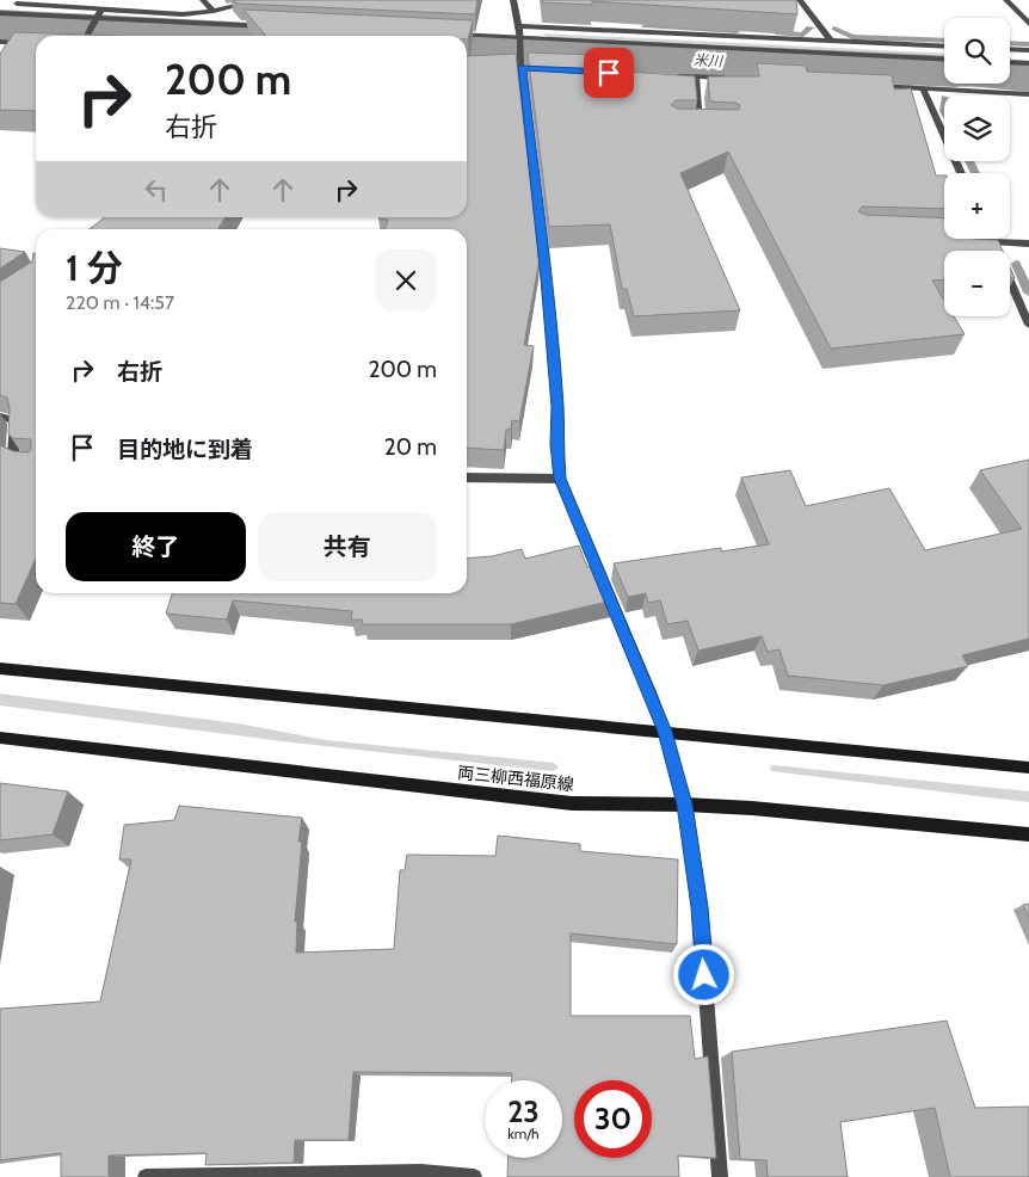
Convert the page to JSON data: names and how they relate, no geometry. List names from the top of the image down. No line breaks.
{"streets":{"main road":["両三柳西福原線"]},"water":["米川"],"page":{"map_buttons":["+","−"],"turn":["200 m","右折"],"heading":["1 分","220 m · 14:57"],"list":[{"name":"右折","value":"200 m"},{"name":"目的地に到着","value":"20 m"}],"buttons":["終了","共有"],"speed":"23 km/h","limit":"30"}}
